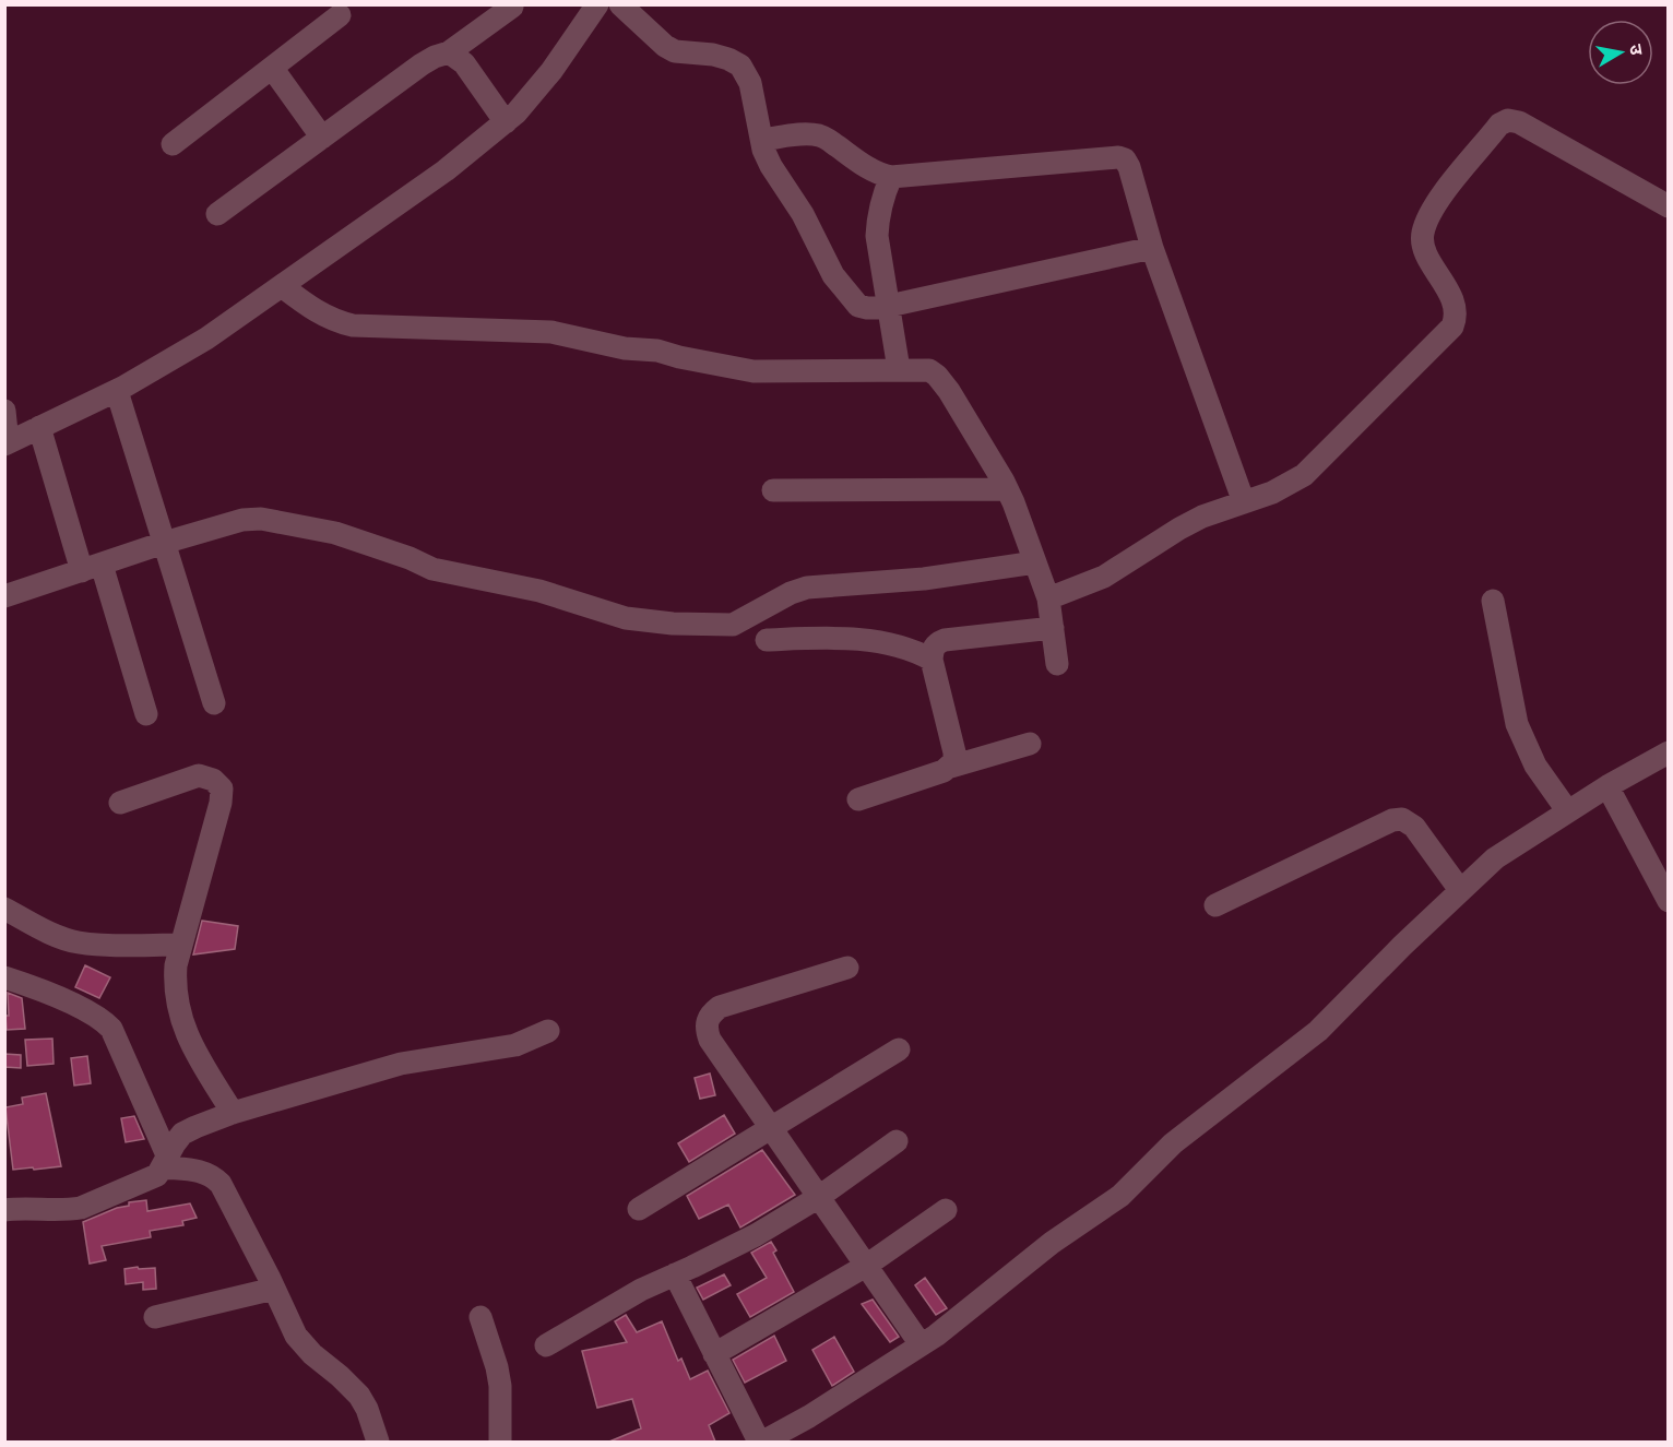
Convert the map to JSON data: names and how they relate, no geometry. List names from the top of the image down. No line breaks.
{"north":"right"}
